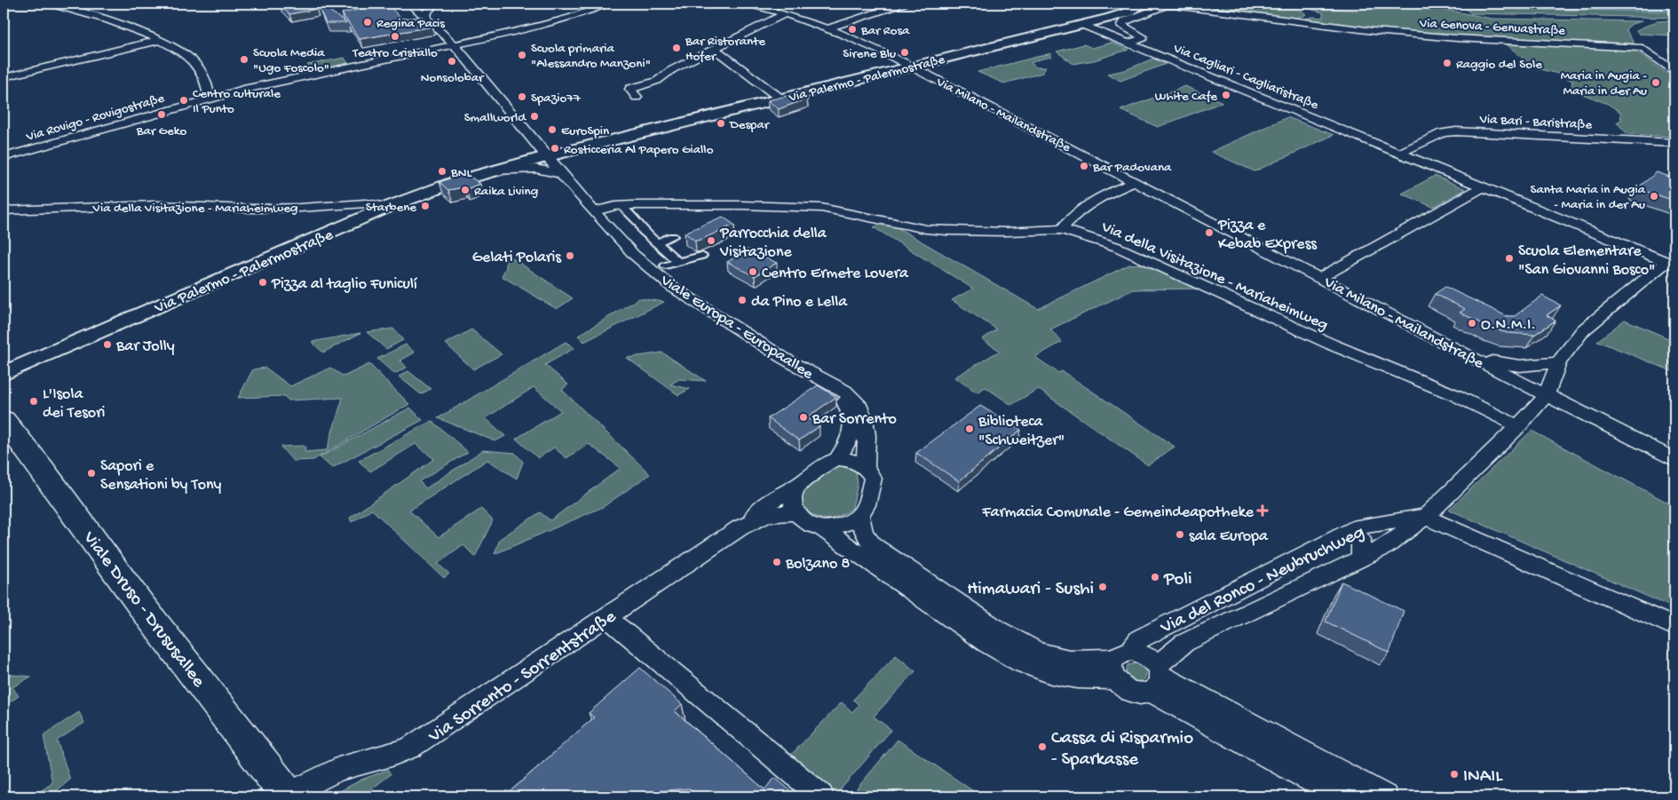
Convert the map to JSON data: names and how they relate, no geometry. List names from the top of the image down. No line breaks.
{"streets":{"main road":["Viale Druso - Drususallee"],"street":["Via Genova - Genuastraße","Via Cagliari - Cagliaristraße","Via Palermo - Palermostraße","Via Milano - Mailandstraße","Via Rovigo - Rovigostraße","Via Bari - Baristraße","Via della Visitazione - Mariaheimweg","Viale Europa - Europaallee","Via del Ronco - Neubruchweg","Via Sorrento - Sorrentstraße"]},"crossings":[["Via Genova - Genuastraße","Via Cagliari - Cagliaristraße"],["Via Cagliari - Cagliaristraße","Via Palermo - Palermostraße"],["Via Cagliari - Cagliaristraße","Via Bari - Baristraße"],["Via Palermo - Palermostraße","Via Milano - Mailandstraße"],["Via Palermo - Palermostraße","Via della Visitazione - Mariaheimweg"],["Via Palermo - Palermostraße","Viale Europa - Europaallee"],["Via Milano - Mailandstraße","Via del Ronco - Neubruchweg"],["Via della Visitazione - Mariaheimweg","Viale Europa - Europaallee"],["Via della Visitazione - Mariaheimweg","Via del Ronco - Neubruchweg"],["Viale Europa - Europaallee","Via Sorrento - Sorrentstraße"],["Viale Druso - Drususallee","Via Sorrento - Sorrentstraße"]],"places":{"other":["Regina Pacis","Bar Rosa","Teatro Cristallo","Bar Ristorante Hofer","Sirene Blu","Scuola primaria \"Alessandro Manzoni\"","Scuola Media \"Ugo Foscolo\"","Nonsolobar","Raggio del Sole","Maria in Augia - Maria in der Au","White Cafe","Spazio77","Centro culturale Il Punto","Bar Geko","Smallworld","Despar","EuroSpin","Rosticceria Al Papero Giallo","Bar Padovana","BNL","Raika Living","Santa Maria in Augia - Maria in der Au","Starbene","Pizza e Kebab Express","Parrocchia della Visitazione","Gelati Polaris","Scuola Elementare \"San Giovanni Bosco\"","Centro Ermete Lovera","Pizza al taglio Funiculí","da Pino e Lella","O.N.M.I.","Bar Jolly","L'Isola dei Tesori","Bar Sorrento","Biblioteca \"Schweitzer\"","Sapori e Sensationi by Tony","sala Europa","Bolzano 8","Poli","Himawari - Sushi","Cassa di Risparmio - Sparkasse","INAIL"],"health":["Farmacia Comunale - Gemeindeapotheke"]}}
